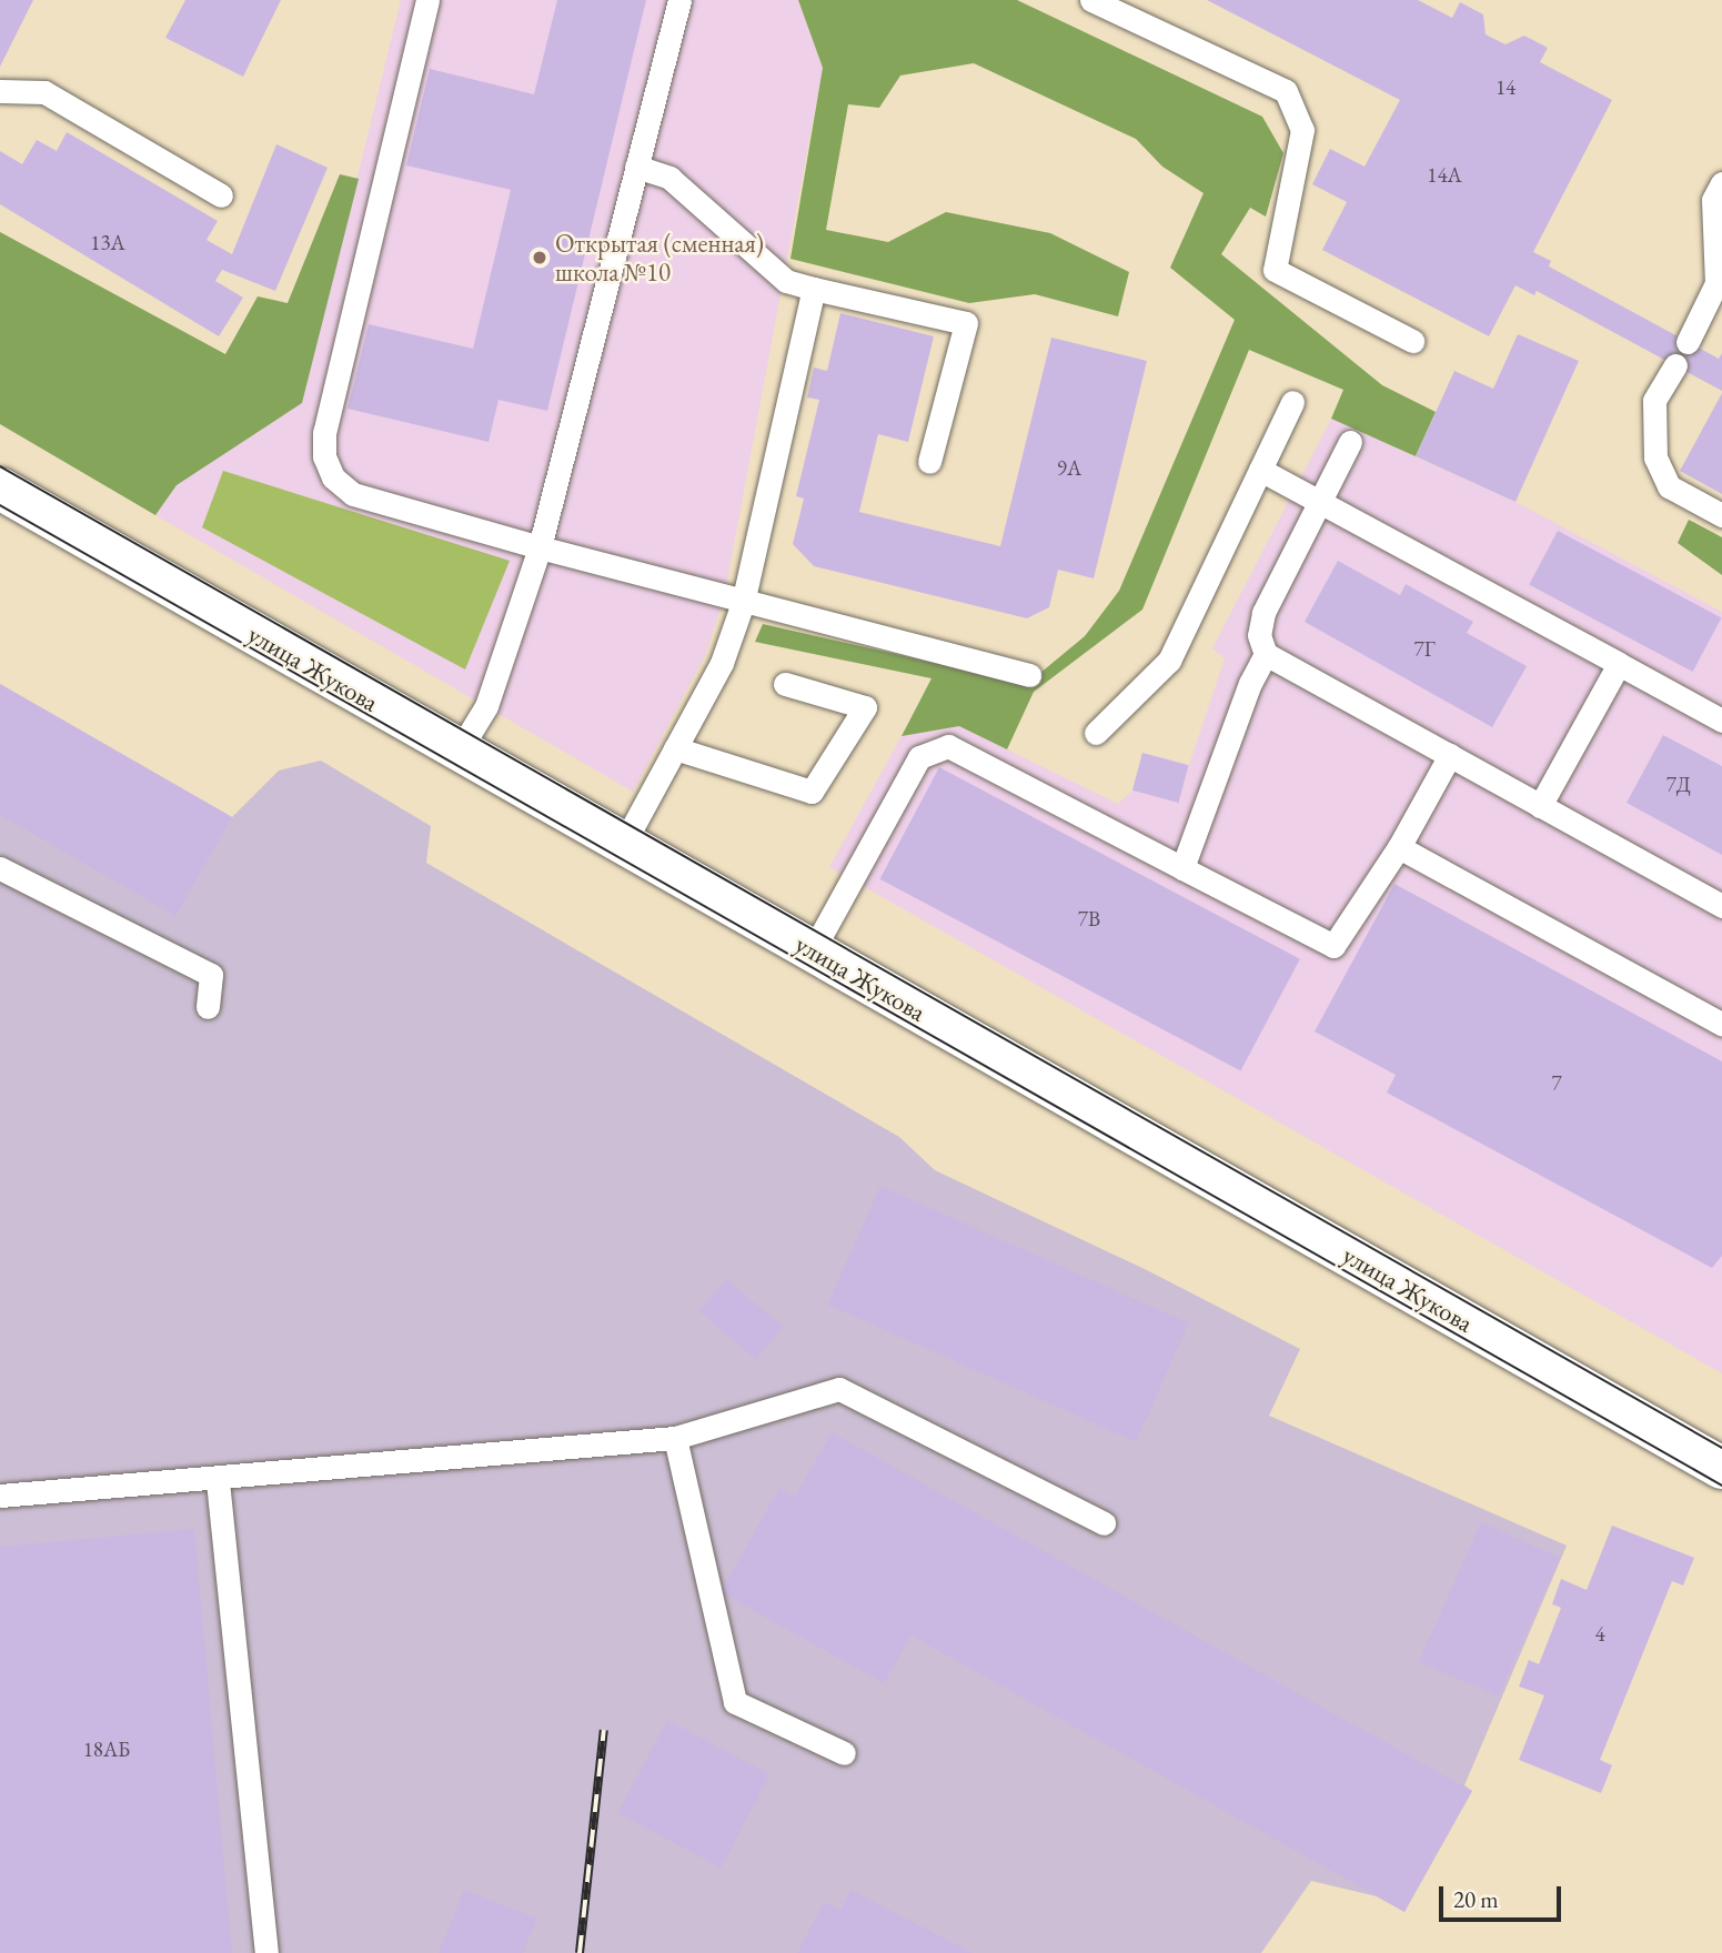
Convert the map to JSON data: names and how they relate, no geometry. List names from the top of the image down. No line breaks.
{"streets":{"street":["улица Жукова"]},"places":["Открытая (сменная) школа №10"],"house_numbers":["14","14А","13А","9А","7Г","7Д","7В","7","4","18АБ"],"scale_bar":"20 m"}
